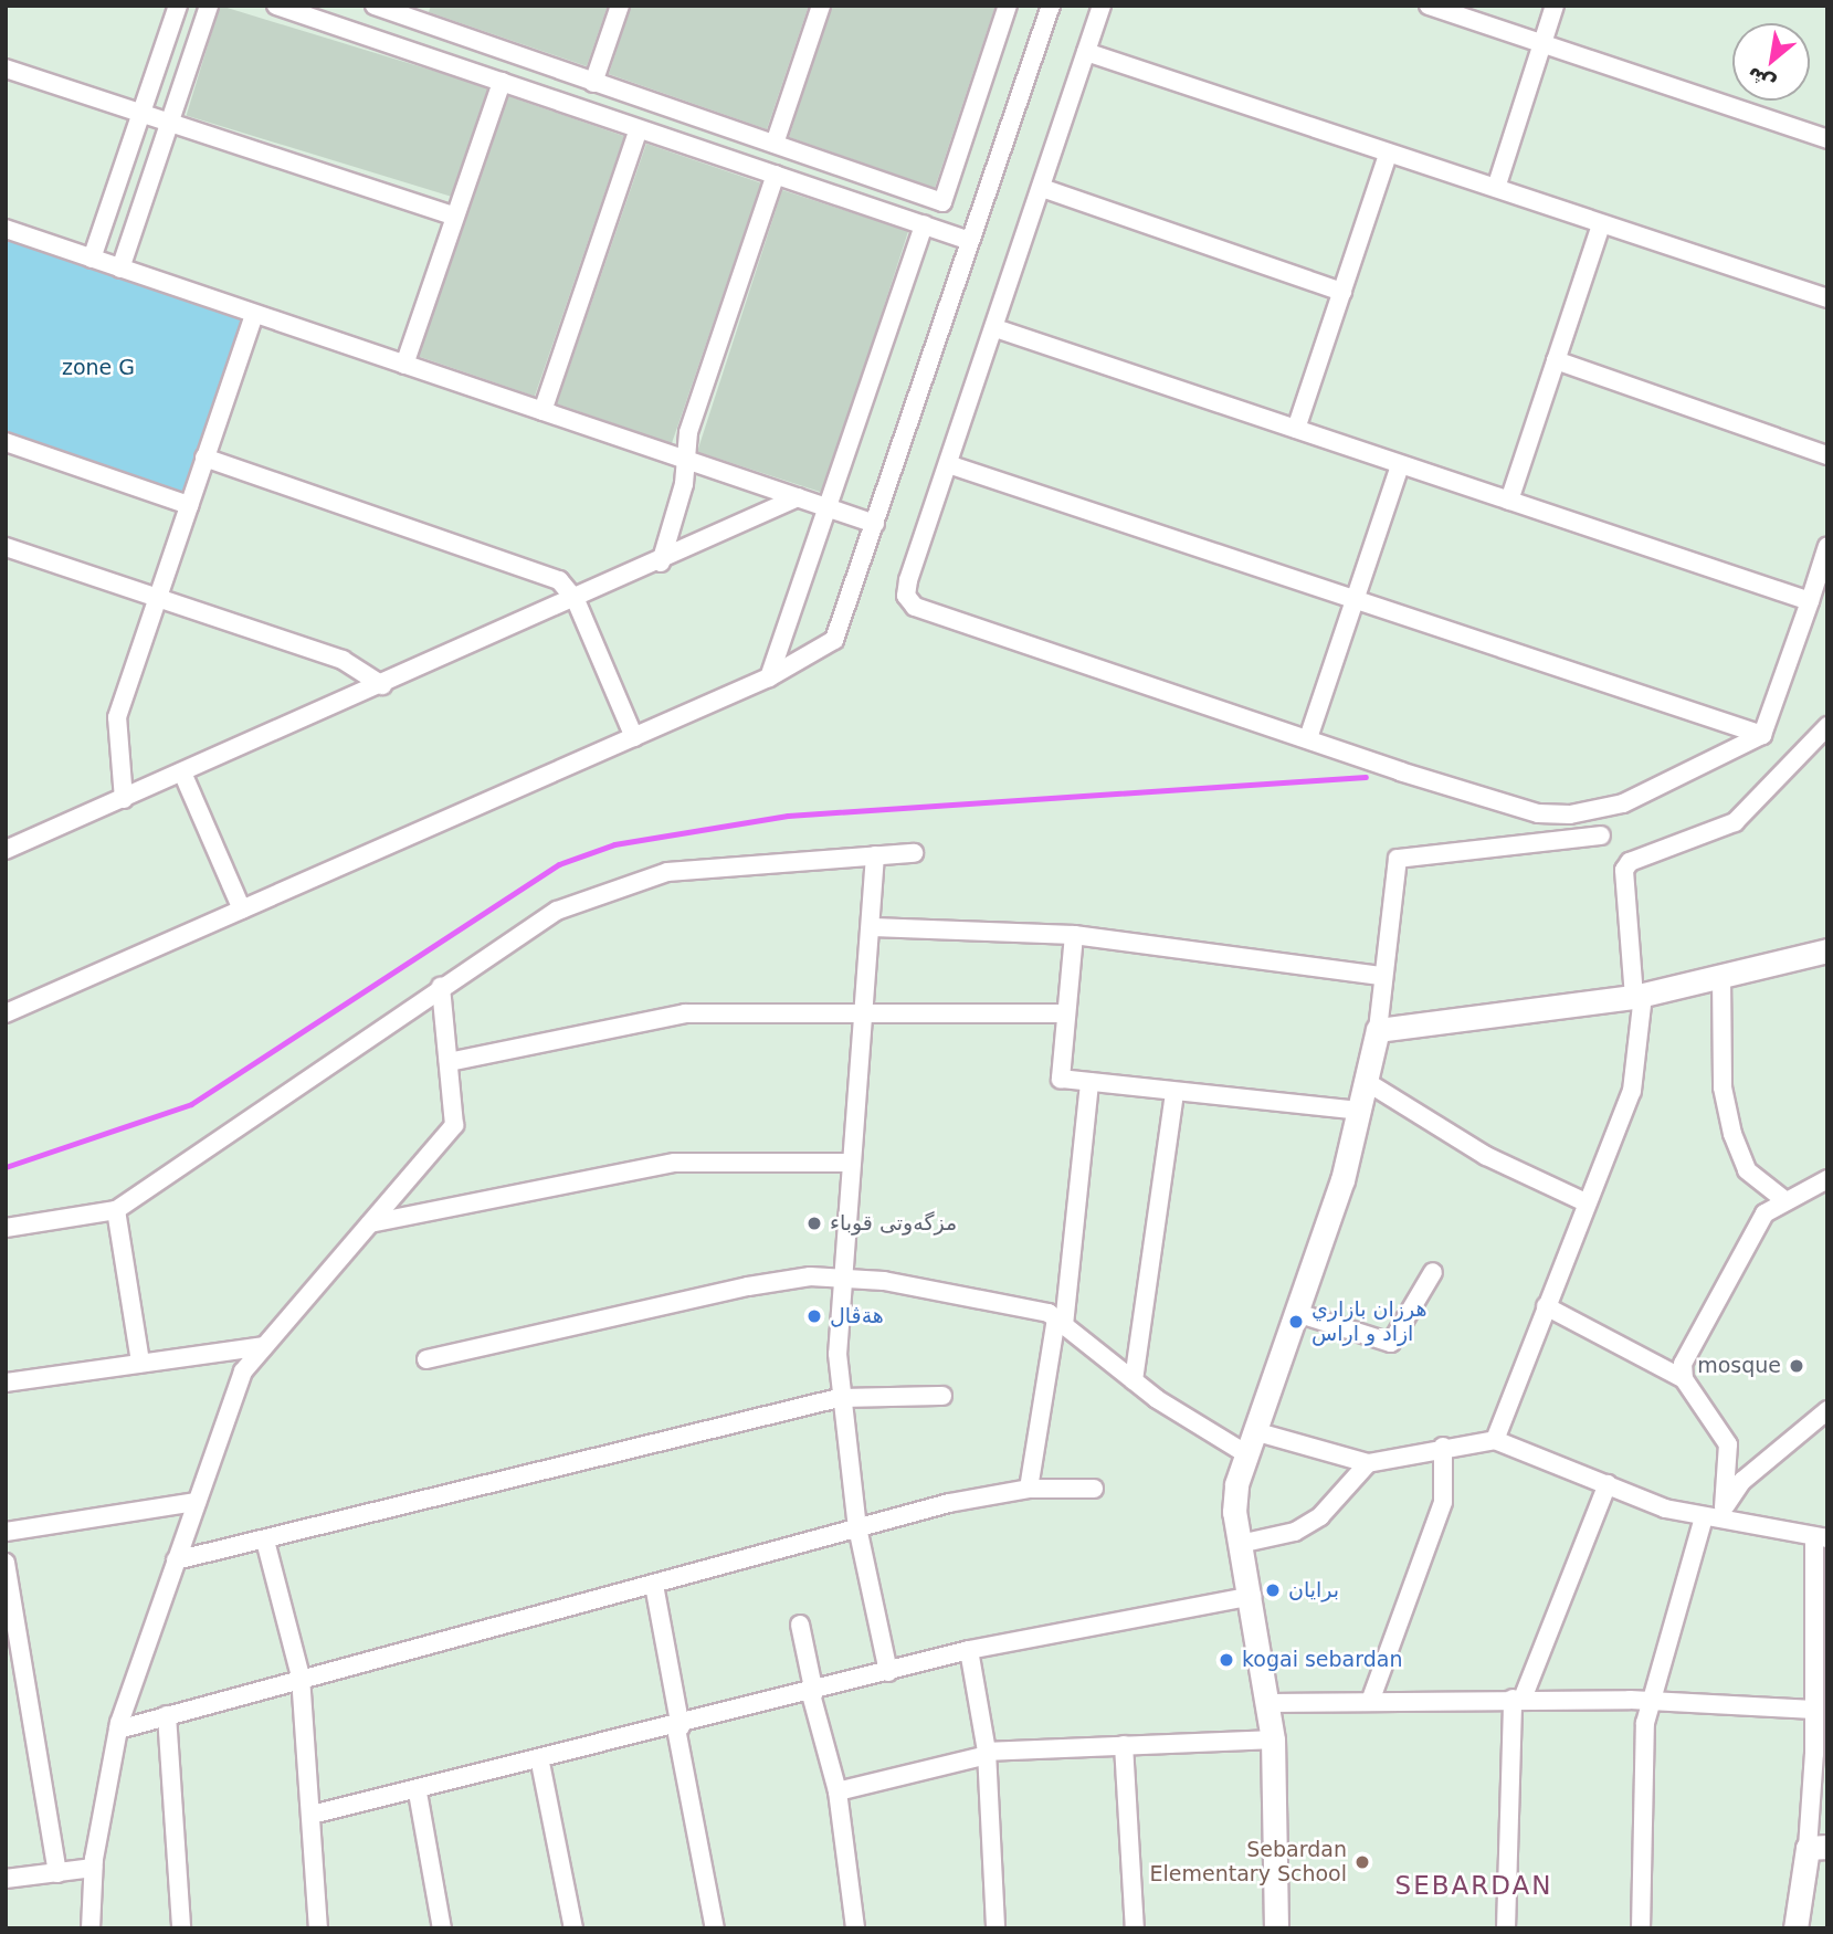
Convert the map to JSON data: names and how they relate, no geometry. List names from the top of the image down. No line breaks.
{"districts":["SEBARDAN"],"parks":["zone G"],"places":["مزگەوتی قوباء","هةڤال","هرزان بازاري ازاد و اراس","mosque","برايان","kogai sebardan","Sebardan Elementary School"],"north":"bottom left"}
